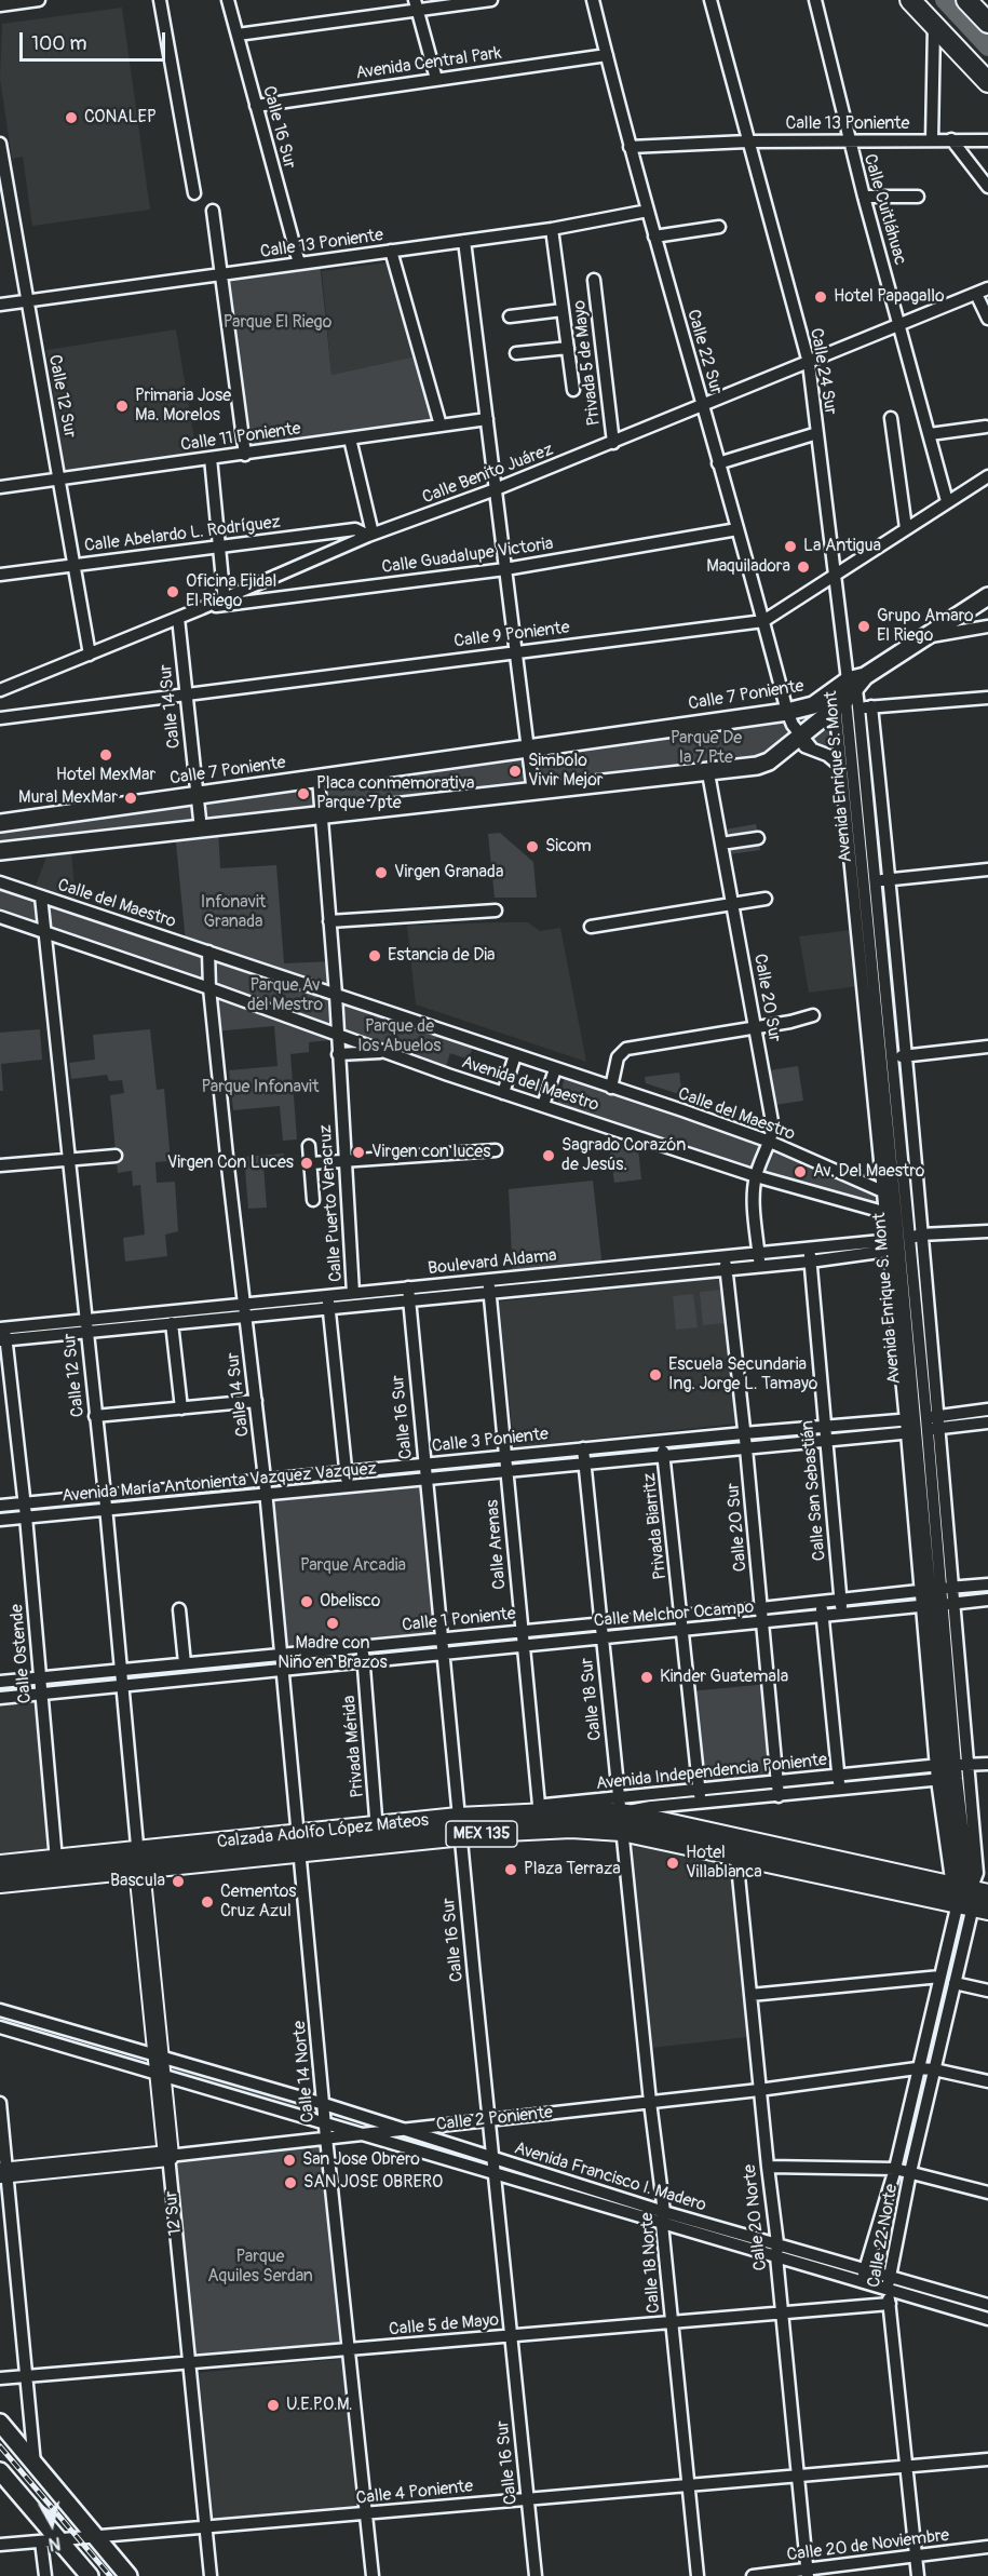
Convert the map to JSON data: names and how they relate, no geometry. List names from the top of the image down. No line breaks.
{"streets":{"main road":["Calle 7 Poniente","Calzada Adolfo López Mateos","MEX 135","Calle 2 Poniente","12 Sur"],"street":["Avenida Central Park","Calle 13 Poniente","Calle 16 Sur","Calle Cuitláhuac","Calle 22 Sur","Privada 5 de Mayo","Calle 24 Sur","Calle 12 Sur","Calle 11 Poniente","Calle Benito Juárez","Calle Abelardo L. Rodríguez","Calle Guadalupe Victoria","Calle 9 Poniente","Calle 14 Sur","Avenida Enrique S. Mont","Calle del Maestro","Calle 20 Sur","Avenida del Maestro","Calle Puerto Veracruz","Boulevard Aldama","Calle 3 Poniente","Avenida María Antonienta Vazquez Vazquez","Calle San Sebastián","Privada Biarritz","Calle Arenas","Calle Melchor Ocampo","Calle 1 Poniente","Calle Ostende","Calle 18 Sur","Privada Mérida","Avenida Independencia Poniente","Calle 14 Norte","Avenida Francisco I. Madero","Calle 20 Norte","Calle 22 Norte","Calle 18 Norte","Calle 5 de Mayo","Calle 4 Poniente","Calle 20 de Noviembre"]},"crossings":[["Avenida Central Park","Calle 16 Sur"],["Avenida Central Park","Calle 22 Sur"],["Calle 13 Poniente","Calle 16 Sur"],["Calle 13 Poniente","Calle Cuitláhuac"],["Calle 13 Poniente","Calle 22 Sur"],["Calle 13 Poniente","Calle 24 Sur"],["Calle 13 Poniente","Calle 12 Sur"],["Calle 16 Sur","Boulevard Aldama"],["Calle 16 Sur","Calle 3 Poniente"],["Calle 16 Sur","Avenida María Antonienta Vazquez Vazquez"],["Calle 16 Sur","Calle Melchor Ocampo"],["Calle 16 Sur","Calle 1 Poniente"],["Calle 16 Sur","Avenida Independencia Poniente"],["Calle 16 Sur","Calzada Adolfo López Mateos"],["Calle 16 Sur","Calle 2 Poniente"],["Calle 16 Sur","Avenida Francisco I. Madero"],["Calle 16 Sur","Calle 5 de Mayo"],["Calle 16 Sur","Calle 4 Poniente"],["Calle Cuitláhuac","Calle Benito Juárez"],["Calle Cuitláhuac","Calle 9 Poniente"],["Calle 22 Sur","Calle Benito Juárez"],["Calle 22 Sur","Calle Guadalupe Victoria"],["Calle 22 Sur","Calle 9 Poniente"],["Calle 22 Sur","Calle 7 Poniente"],["Privada 5 de Mayo","Calle Benito Juárez"],["Calle 24 Sur","Calle Benito Juárez"],["Calle 24 Sur","Calle 9 Poniente"],["Calle 24 Sur","Calle 7 Poniente"],["Calle 24 Sur","Avenida Enrique S. Mont"],["Calle 12 Sur","Calle 11 Poniente"],["Calle 12 Sur","Calle Benito Juárez"],["Calle 12 Sur","Calle Abelardo L. Rodríguez"],["Calle 12 Sur","Calle del Maestro"],["Calle 12 Sur","Avenida del Maestro"],["Calle 12 Sur","Boulevard Aldama"],["Calle 12 Sur","Calle 3 Poniente"],["Calle 12 Sur","Avenida María Antonienta Vazquez Vazquez"],["Calle 12 Sur","Calle 1 Poniente"],["Calle 12 Sur","Calzada Adolfo López Mateos"],["Calle 12 Sur","12 Sur"],["Calle Benito Juárez","Calle Abelardo L. Rodríguez"],["Calle Benito Juárez","Calle Guadalupe Victoria"],["Calle Benito Juárez","Calle 14 Sur"],["Calle 9 Poniente","Calle 14 Sur"],["Calle 7 Poniente","Calle 14 Sur"],["Calle 7 Poniente","Avenida Enrique S. Mont"],["Calle 7 Poniente","Calle Puerto Veracruz"],["Calle 14 Sur","Calle del Maestro"],["Calle 14 Sur","Avenida del Maestro"],["Calle 14 Sur","Boulevard Aldama"],["Calle 14 Sur","Calle 3 Poniente"],["Calle 14 Sur","Avenida María Antonienta Vazquez Vazquez"],["Calle 14 Sur","Calle 1 Poniente"],["Calle 14 Sur","Calzada Adolfo López Mateos"],["Calle 14 Sur","Calle 14 Norte"],["Avenida Enrique S. Mont","Calle del Maestro"],["Avenida Enrique S. Mont","Avenida del Maestro"],["Avenida Enrique S. Mont","Boulevard Aldama"],["Avenida Enrique S. Mont","Calle 3 Poniente"],["Avenida Enrique S. Mont","Avenida María Antonienta Vazquez Vazquez"],["Calle del Maestro","Calle 20 Sur"],["Calle del Maestro","Calle Puerto Veracruz"],["Calle 20 Sur","Avenida del Maestro"],["Calle 20 Sur","Boulevard Aldama"],["Calle 20 Sur","Calle 3 Poniente"],["Calle 20 Sur","Avenida María Antonienta Vazquez Vazquez"],["Calle 20 Sur","Calle Melchor Ocampo"],["Calle 20 Sur","Calle 1 Poniente"],["Calle 20 Sur","Avenida Independencia Poniente"],["Avenida del Maestro","Calle Puerto Veracruz"],["Avenida del Maestro","Boulevard Aldama"],["Calle Puerto Veracruz","Boulevard Aldama"],["Boulevard Aldama","Calle San Sebastián"],["Boulevard Aldama","Calle Arenas"],["Boulevard Aldama","Calle Ostende"],["Calle 3 Poniente","Avenida María Antonienta Vazquez Vazquez"],["Calle 3 Poniente","Calle San Sebastián"],["Calle 3 Poniente","Privada Biarritz"],["Calle 3 Poniente","Calle Arenas"],["Calle 3 Poniente","Calle Ostende"],["Calle 3 Poniente","Calle 18 Sur"],["Avenida María Antonienta Vazquez Vazquez","Calle San Sebastián"],["Avenida María Antonienta Vazquez Vazquez","Privada Biarritz"],["Avenida María Antonienta Vazquez Vazquez","Calle Arenas"],["Avenida María Antonienta Vazquez Vazquez","Calle Ostende"],["Avenida María Antonienta Vazquez Vazquez","Calle 18 Sur"],["Calle San Sebastián","Calle Melchor Ocampo"],["Calle San Sebastián","Calle 1 Poniente"],["Privada Biarritz","Calle Melchor Ocampo"],["Privada Biarritz","Calle 1 Poniente"],["Privada Biarritz","Avenida Independencia Poniente"],["Calle Arenas","Calle Melchor Ocampo"],["Calle Arenas","Calle 1 Poniente"],["Calle Arenas","Avenida Independencia Poniente"],["Calle Melchor Ocampo","Calle 18 Sur"],["Calle Melchor Ocampo","Privada Mérida"],["Calle 1 Poniente","Calle Ostende"],["Calle 1 Poniente","Calle 18 Sur"],["Calle 1 Poniente","Privada Mérida"],["Calle Ostende","Calzada Adolfo López Mateos"],["Calle 18 Sur","Avenida Independencia Poniente"],["Calle 18 Sur","Calzada Adolfo López Mateos"],["Calle 18 Sur","Calle 18 Norte"],["Privada Mérida","Calzada Adolfo López Mateos"],["Avenida Independencia Poniente","Calzada Adolfo López Mateos"],["Avenida Independencia Poniente","Calle 18 Norte"],["Calzada Adolfo López Mateos","Calle 14 Norte"],["Calzada Adolfo López Mateos","12 Sur"],["Calzada Adolfo López Mateos","Calle 20 Norte"],["Calzada Adolfo López Mateos","Calle 22 Norte"],["Calzada Adolfo López Mateos","Calle 18 Norte"],["Calle 14 Norte","Calle 2 Poniente"],["Calle 14 Norte","Avenida Francisco I. Madero"],["Calle 14 Norte","Calle 5 de Mayo"],["Calle 14 Norte","Calle 4 Poniente"],["Calle 2 Poniente","Avenida Francisco I. Madero"],["Calle 2 Poniente","12 Sur"],["Calle 2 Poniente","Calle 20 Norte"],["Calle 2 Poniente","Calle 22 Norte"],["Calle 2 Poniente","Calle 18 Norte"],["Avenida Francisco I. Madero","12 Sur"],["Avenida Francisco I. Madero","Calle 20 Norte"],["Avenida Francisco I. Madero","Calle 22 Norte"],["Avenida Francisco I. Madero","Calle 18 Norte"],["12 Sur","Calle 5 de Mayo"],["12 Sur","Calle 4 Poniente"],["Calle 20 Norte","Calle 5 de Mayo"],["Calle 20 Norte","Calle 4 Poniente"],["Calle 20 Norte","Calle 20 de Noviembre"],["Calle 22 Norte","Calle 5 de Mayo"],["Calle 22 Norte","Calle 4 Poniente"],["Calle 22 Norte","Calle 20 de Noviembre"],["Calle 18 Norte","Calle 5 de Mayo"],["Calle 18 Norte","Calle 4 Poniente"]],"parks":["Parque El Riego","Parque De la 7 Pte","Infonavit Granada","Parque Av del Mestro","Parque de los Abuelos","Parque Infonavit","Parque Arcadia","Parque Aquiles Serdan"],"places":["CONALEP","Hotel Papagallo","Primaria Jose Ma. Morelos","La Antigua","Maquiladora","Oficina Ejidal El Riego","Grupo Amaro El Riego","Hotel MexMar","Simbolo Vivir Mejor","Placa conmemorativa Parque 7pte","Mural MexMar","Sicom","Virgen Granada","Estancia de Dia","Virgen con luces","Sagrado Corazón de Jesús.","Virgen Con Luces","Av. Del Maestro","Escuela Secundaria Ing. Jorge L. Tamayo","Obelisco","Madre con Niño en Brazos","Kinder Guatemala","Hotel Villablanca","Plaza Terraza","Bascula","Cementos Cruz Azul","San Jose Obrero","SAN JOSE OBRERO","U.E.P.O.M."],"scale_bar":"100 m","north":"bottom"}
